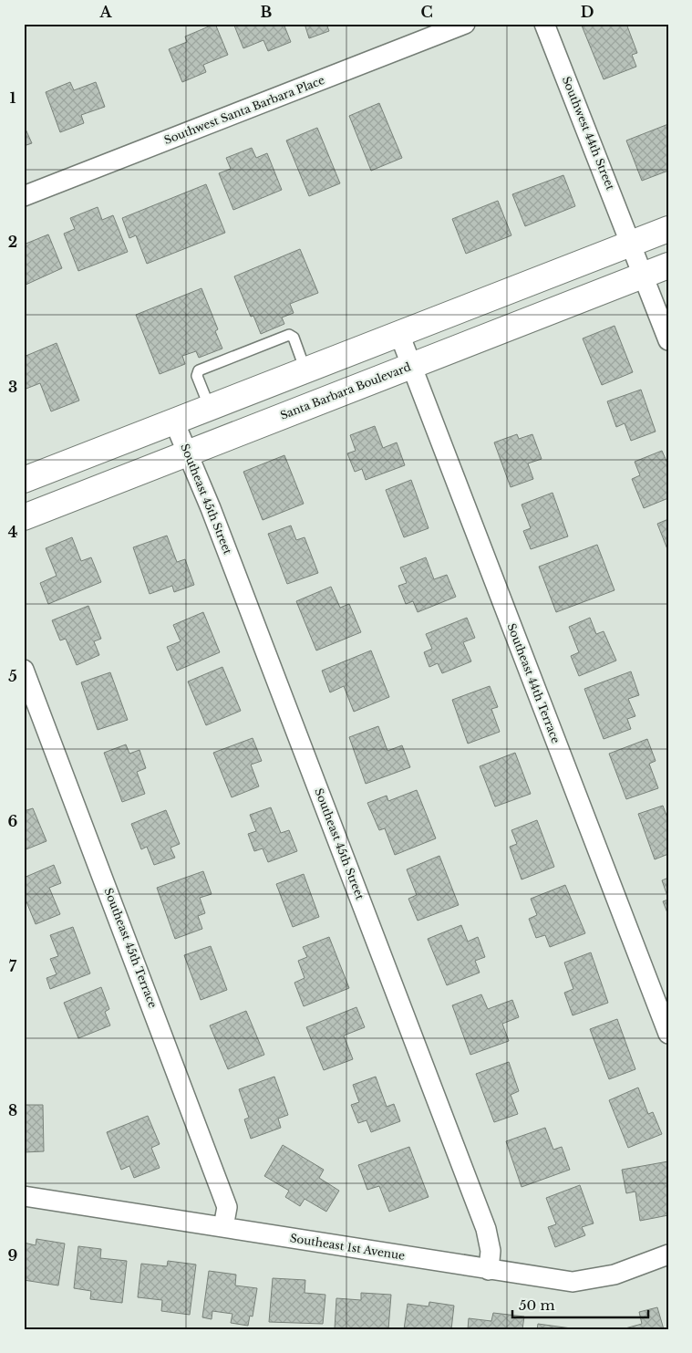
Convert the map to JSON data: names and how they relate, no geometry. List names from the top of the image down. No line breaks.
{"streets":{"main road":["Santa Barbara Boulevard"],"street":["Southwest Santa Barbara Place","Southwest 44th Street","Southeast 45th Street","Southeast 44th Terrace","Southeast 45th Terrace","Southeast 1st Avenue"]},"crossings":[["Southwest 44th Street","Santa Barbara Boulevard"],["Santa Barbara Boulevard","Southeast 45th Street"],["Santa Barbara Boulevard","Southeast 44th Terrace"],["Southeast 45th Street","Southeast 1st Avenue"],["Southeast 45th Terrace","Southeast 1st Avenue"]],"scale_bar":"50 m","grid":{"columns":["A","B","C","D"],"rows":["1","2","3","4","5","6","7","8","9"]}}
